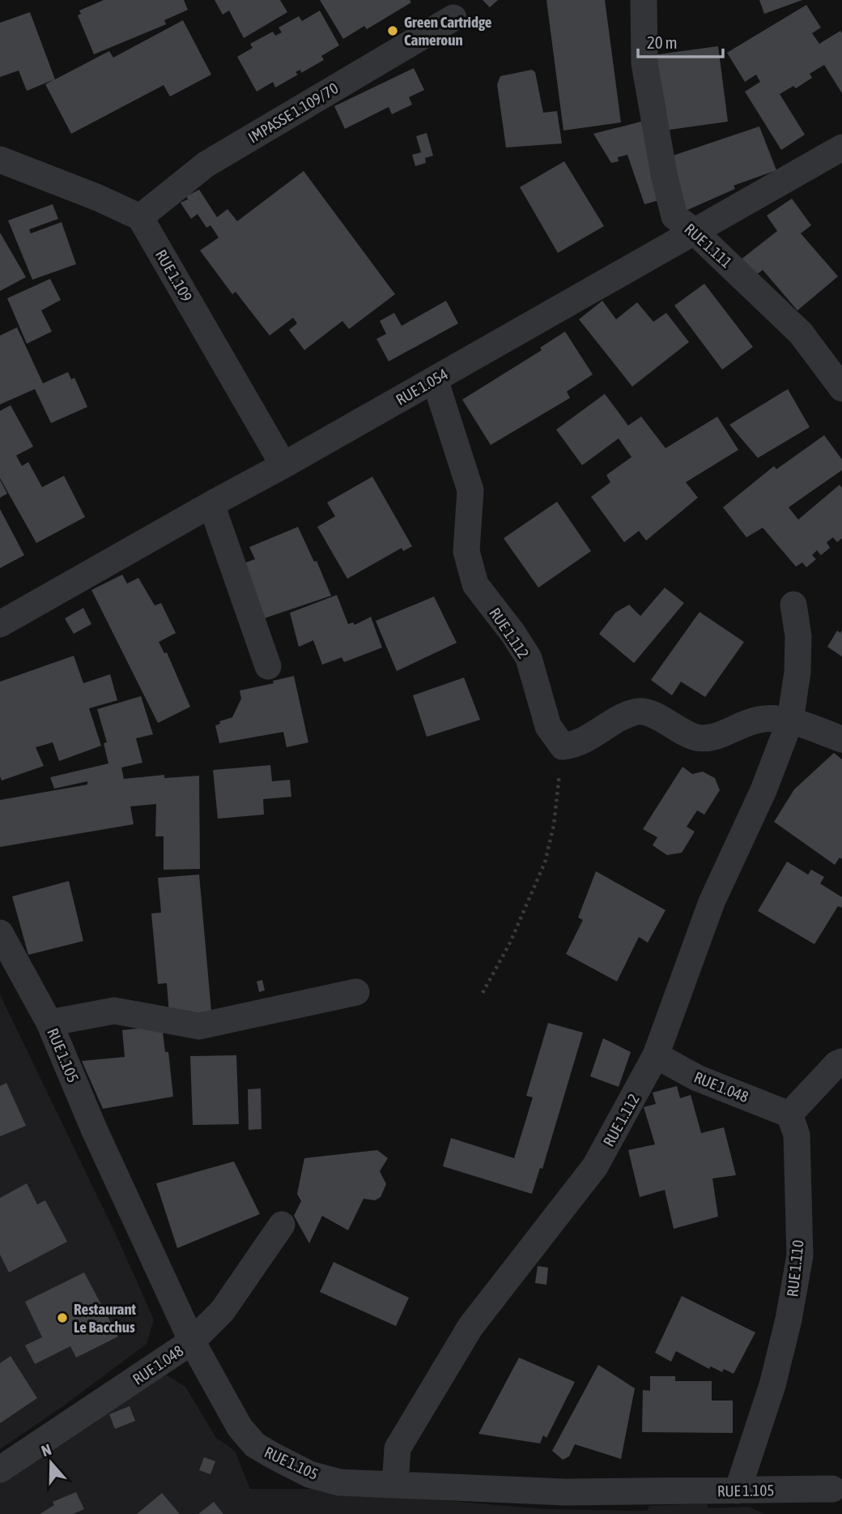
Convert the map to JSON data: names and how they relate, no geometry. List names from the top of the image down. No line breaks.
{"streets":{"street":["IMPASSE 1.109/70","RUE 1.111","RUE 1.109","RUE 1.054","RUE 1.112","RUE 1.105","RUE 1.048","RUE 1.110"]},"crossings":[["IMPASSE 1.109/70","RUE 1.109"],["RUE 1.111","RUE 1.054"],["RUE 1.109","RUE 1.054"],["RUE 1.054","RUE 1.112"],["RUE 1.112","RUE 1.105"],["RUE 1.112","RUE 1.048"],["RUE 1.105","RUE 1.048"],["RUE 1.105","RUE 1.110"],["RUE 1.048","RUE 1.110"]],"places":["Green Cartridge Cameroun","Restaurant Le Bacchus"],"scale_bar":"20 m","north":"top"}
